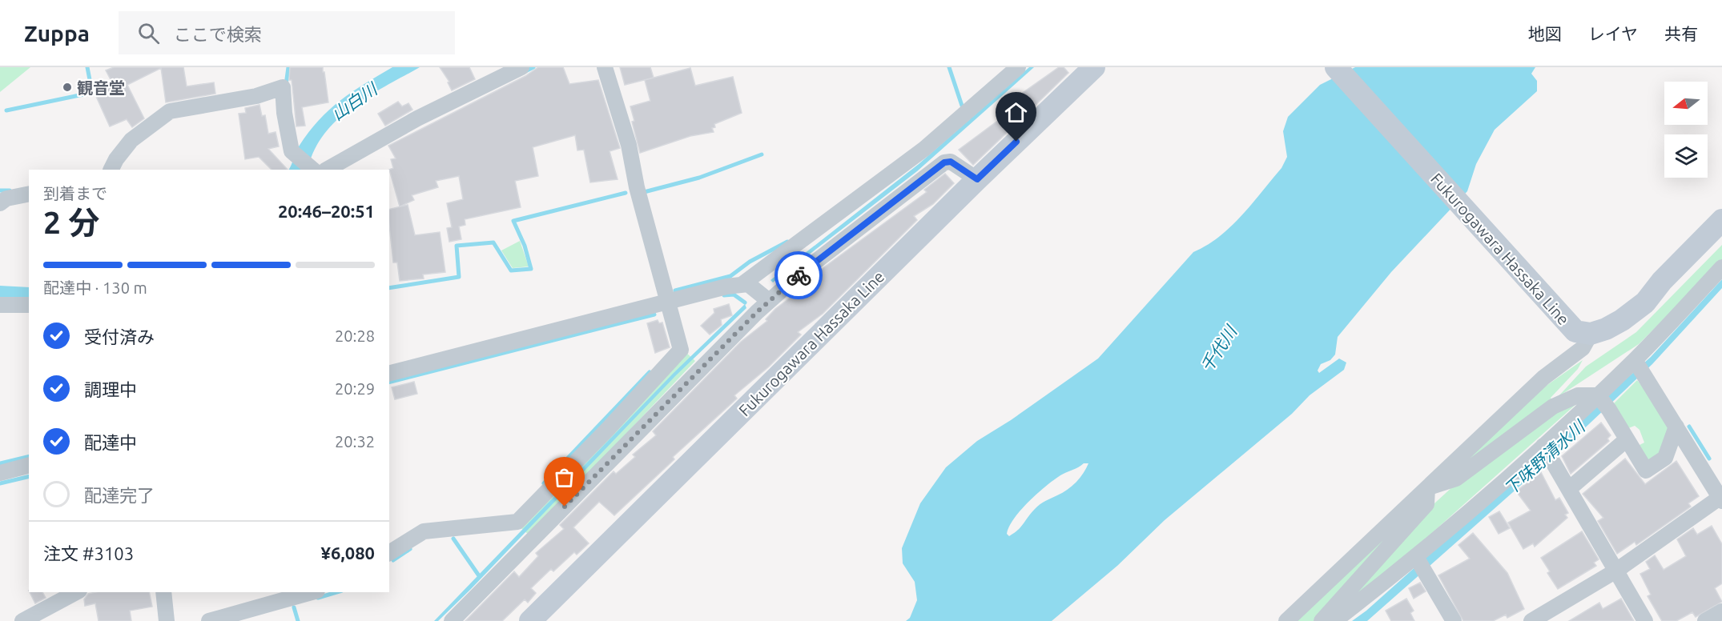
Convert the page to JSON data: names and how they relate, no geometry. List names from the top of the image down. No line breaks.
{"streets":{"main road":["Fukurogawara Hassaka Line"]},"water":["山白川","千代川","下味野清水川"],"places":["観音堂"],"north":"left","page":{"header":"Zuppa","search":"ここで検索","nav":["地図","レイヤ","共有"],"heading":["2 分","到着まで","20:46–20:51"],"panel":["注文 #3103","¥6,080"],"bar":"配達中 · 130 m","list":[["受付済み","20:28"],["調理中","20:29"],["配達中","20:32"],"配達完了"]}}
